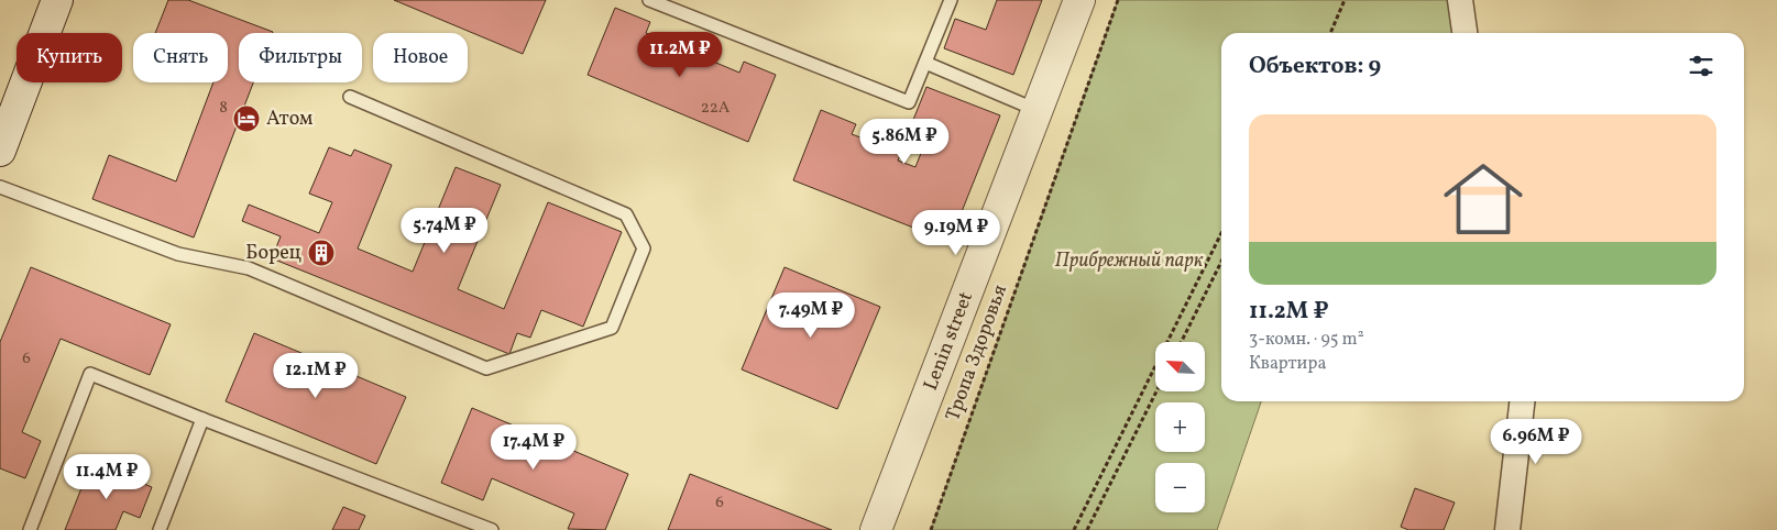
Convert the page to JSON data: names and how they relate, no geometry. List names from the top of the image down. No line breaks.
{"streets":{"street":["Lenin street"],"path":["Тропа Здоровья"]},"parks":["Прибрежный парк"],"places":{"hotel":["Атом"],"building":["Борец"]},"house_numbers":["8","22А","6","6"],"north":"top left","page":{"price":["11.2M ₽","5.86M ₽","5.74M ₽","9.19M ₽","7.49M ₽","12.1M ₽","6.96M ₽","17.4M ₽","11.4M ₽"],"chip":["Купить","Снять","Фильтры","Новое"],"heading":"Объектов: 9","list":[{"name":"11.2M ₽","note":"3-комн. · 95 m² · Квартира"}],"map_buttons":["+","−"]}}
